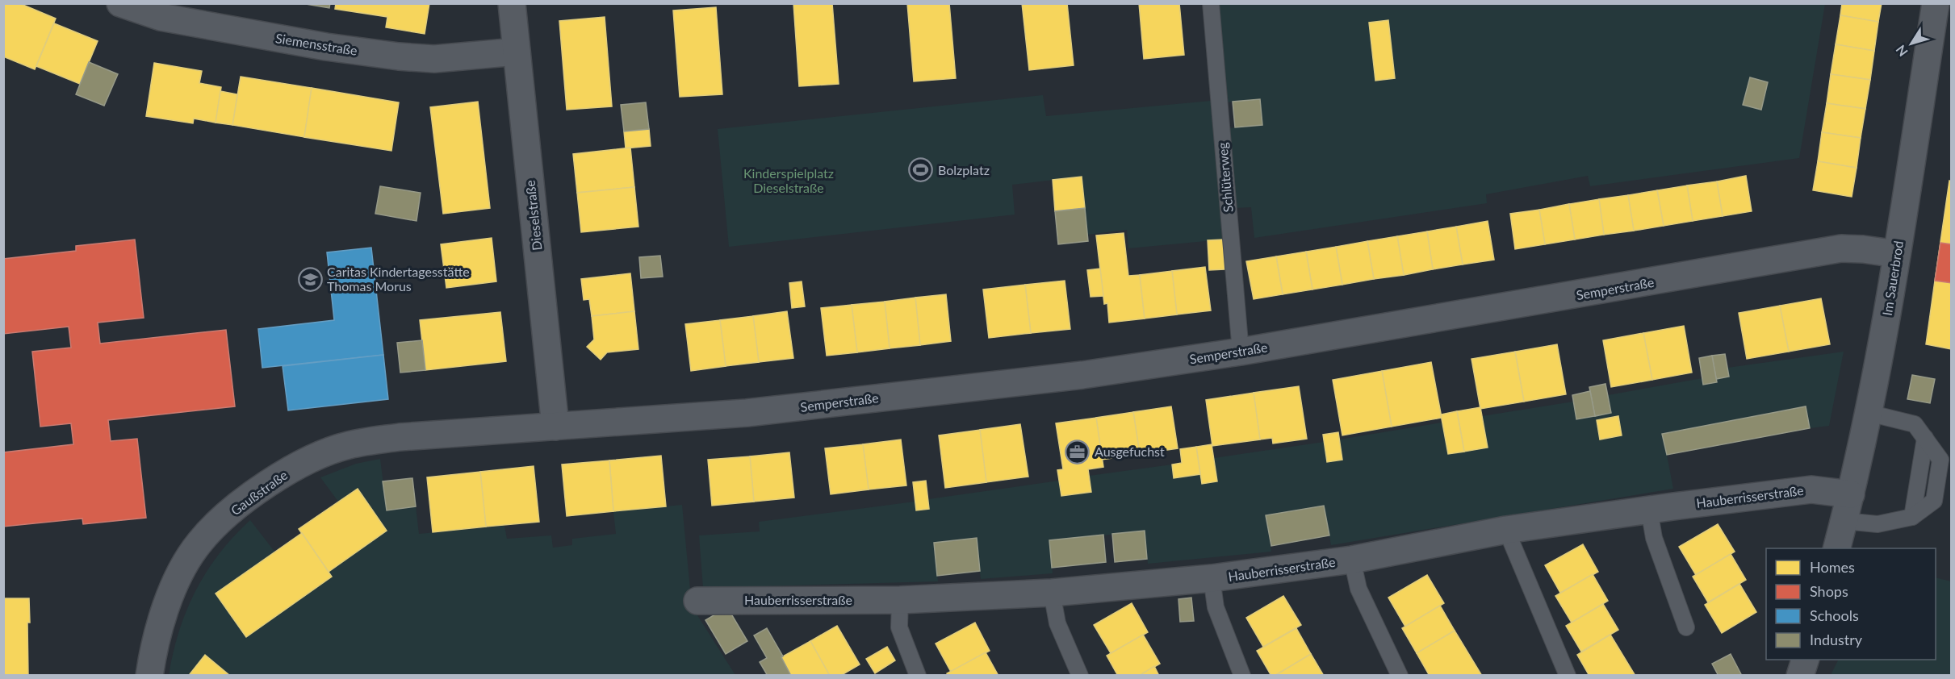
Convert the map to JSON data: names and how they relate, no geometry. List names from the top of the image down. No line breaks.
{"streets":{"street":["Siemensstraße","Dieselstraße","Im Sauerbrod","Semperstraße","Gaußstraße","Hauberrisserstraße"],"lane":["Schlüterweg"]},"crossings":[["Siemensstraße","Dieselstraße"],["Schlüterweg","Semperstraße"],["Dieselstraße","Semperstraße"],["Dieselstraße","Gaußstraße"],["Im Sauerbrod","Semperstraße"],["Im Sauerbrod","Hauberrisserstraße"],["Semperstraße","Gaußstraße"]],"parks":["Kinderspielplatz Dieselstraße"],"places":{"sports":["Bolzplatz"],"school or university":["Caritas Kindertagesstätte Thomas Morus"],"office":["Ausgefuchst"]},"legend":["Homes","Shops","Schools","Industry"],"north":"bottom left"}
